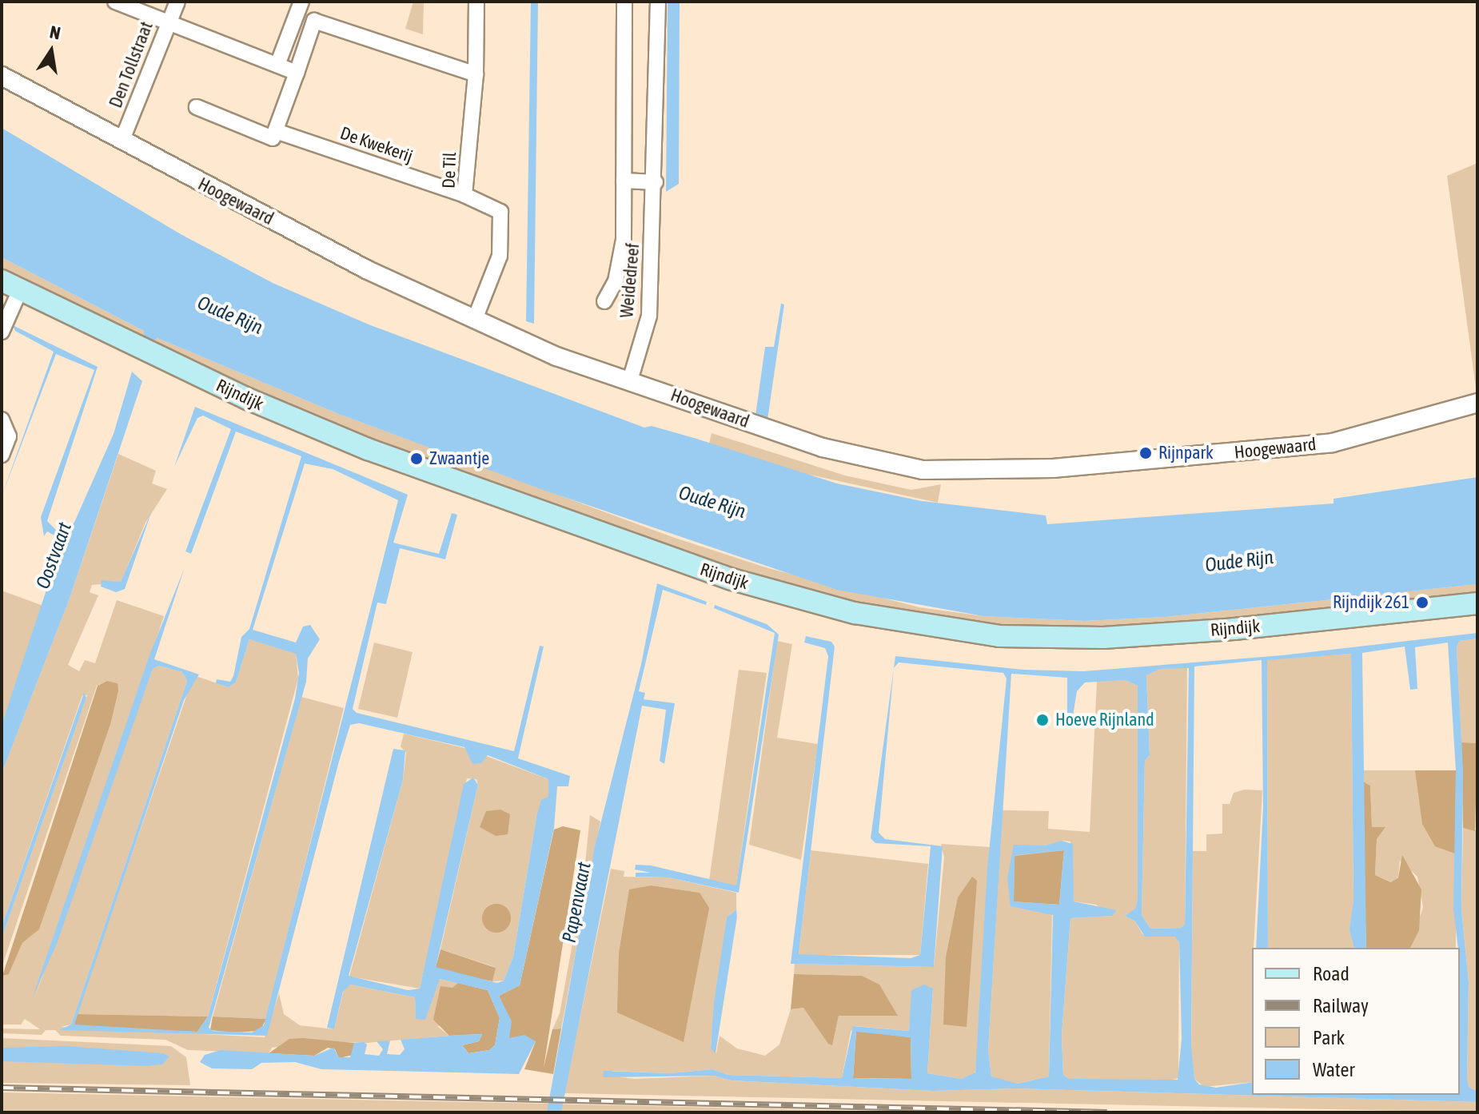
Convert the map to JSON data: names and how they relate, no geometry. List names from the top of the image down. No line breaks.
{"streets":{"main road":["Rijndijk"],"street":["Den Tollstraat","De Kwekerij","De Til","Hoogewaard","Weidedreef"]},"crossings":[["Den Tollstraat","Hoogewaard"],["De Kwekerij","De Til"],["De Til","Hoogewaard"],["Hoogewaard","Weidedreef"]],"water":["Oude Rijn","Oostvaart","Papenvaart"],"places":["Rijnpark","Zwaantje","Rijndijk 261","Hoeve Rijnland"],"legend":["Road","Railway","Park","Water"],"north":"top"}
